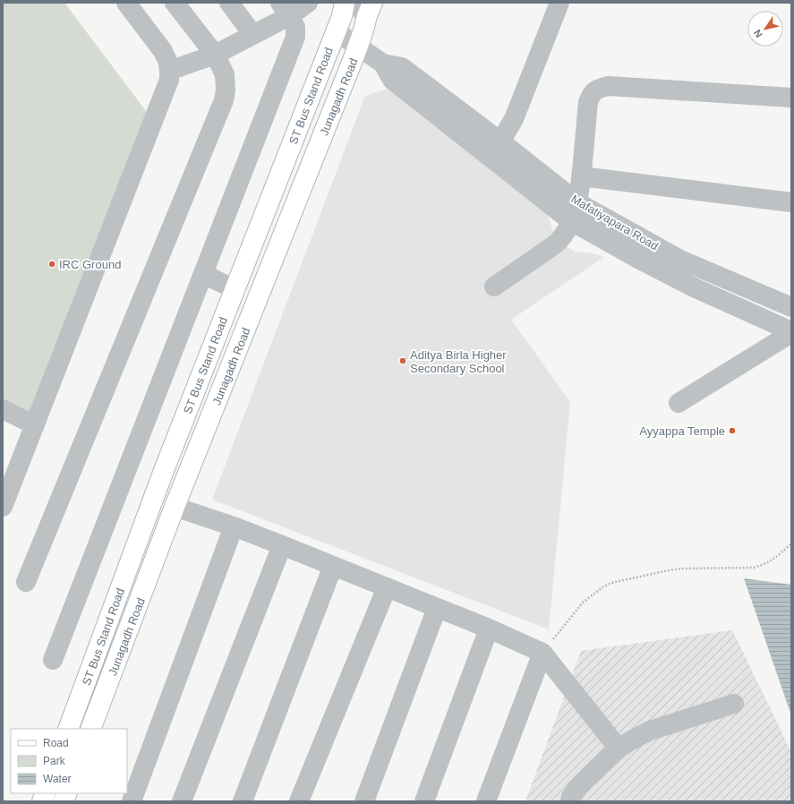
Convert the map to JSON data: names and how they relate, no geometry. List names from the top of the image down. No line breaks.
{"streets":{"main road":["ST Bus Stand Road","Junagadh Road"],"street":["Mafatiyapara Road"]},"places":["IRC Ground","Aditya Birla Higher Secondary School","Ayyappa Temple"],"legend":["Road","Park","Water"],"north":"bottom left"}
